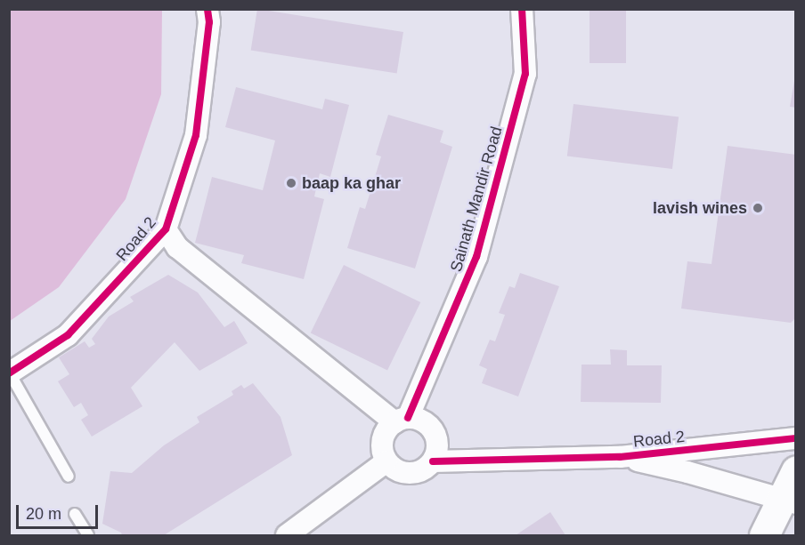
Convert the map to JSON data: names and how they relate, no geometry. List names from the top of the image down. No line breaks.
{"streets":{"street":["Sainath Mandir Road","Road 2"]},"crossings":[["Sainath Mandir Road","Road 2"]],"places":["baap ka ghar","lavish wines"],"scale_bar":"20 m"}
